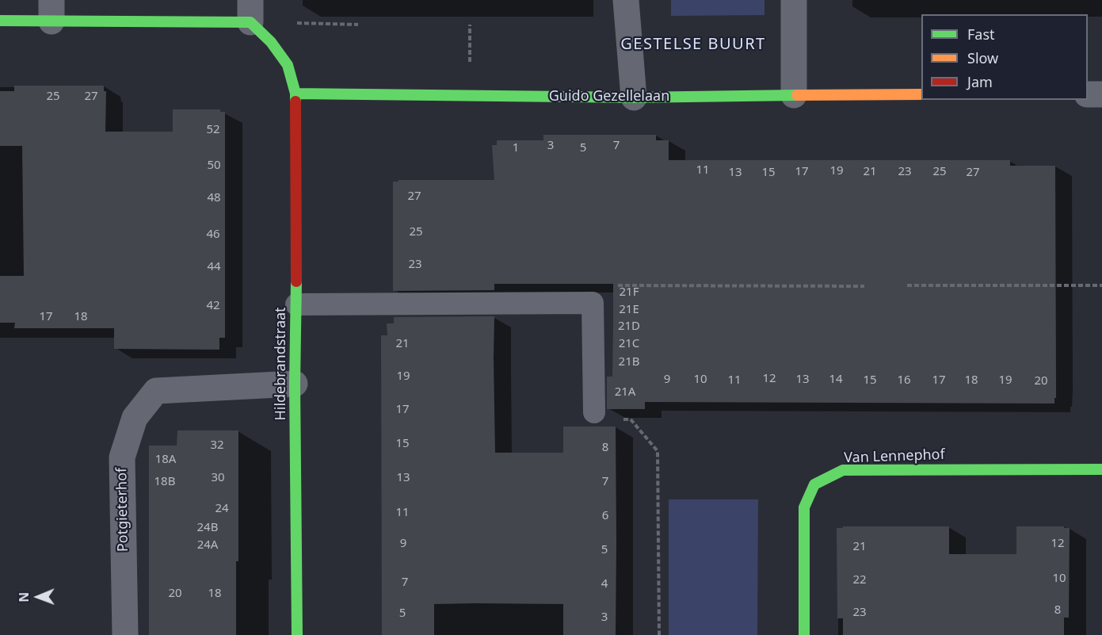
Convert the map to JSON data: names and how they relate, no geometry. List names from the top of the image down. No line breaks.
{"streets":{"street":["Guido Gezellelaan","Hildebrandstraat","Van Lennephof","Potgieterhof"]},"crossings":[["Guido Gezellelaan","Hildebrandstraat"],["Hildebrandstraat","Potgieterhof"]],"districts":["GESTELSE BUURT"],"house_numbers":["25","27","52","3","7","1","5","50","11","19","17","21","23","25","13","15","27","27","48","25","46","23","44","21F","42","21E","17","18","21D","21","21C","21B","19","12","9","10","13","14","11","15","16","17","18","19","20","21A","17","15","32","8","18A","30","13","18B","7","24","11","6","24B","9","12","24A","21","5","10","22","7","4","20","18","8","23","5","3"],"legend":["Fast","Slow","Jam"],"north":"left"}
